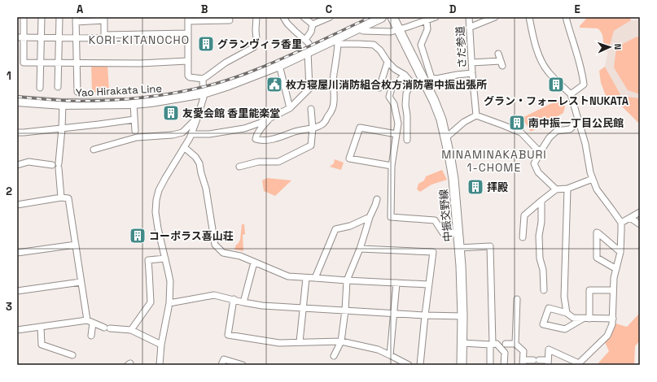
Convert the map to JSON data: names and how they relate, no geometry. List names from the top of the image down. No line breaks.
{"streets":{"main road":["Yao Hirakata Line"],"street":["さだ参道","中振交野線"]},"districts":["KORI-KITANOCHO","MINAMINAKABURI 1-CHOME"],"places":{"building":["グランヴィラ香里","グラン・フォーレストNUKATA","友愛会館 香里能楽堂","南中振一丁目公民館","拝殿","コーポラス喜山荘"],"public building":["枚方寝屋川消防組合枚方消防署中振出張所"]},"north":"right","grid":{"columns":["A","B","C","D","E"],"rows":["1","2","3"]}}
